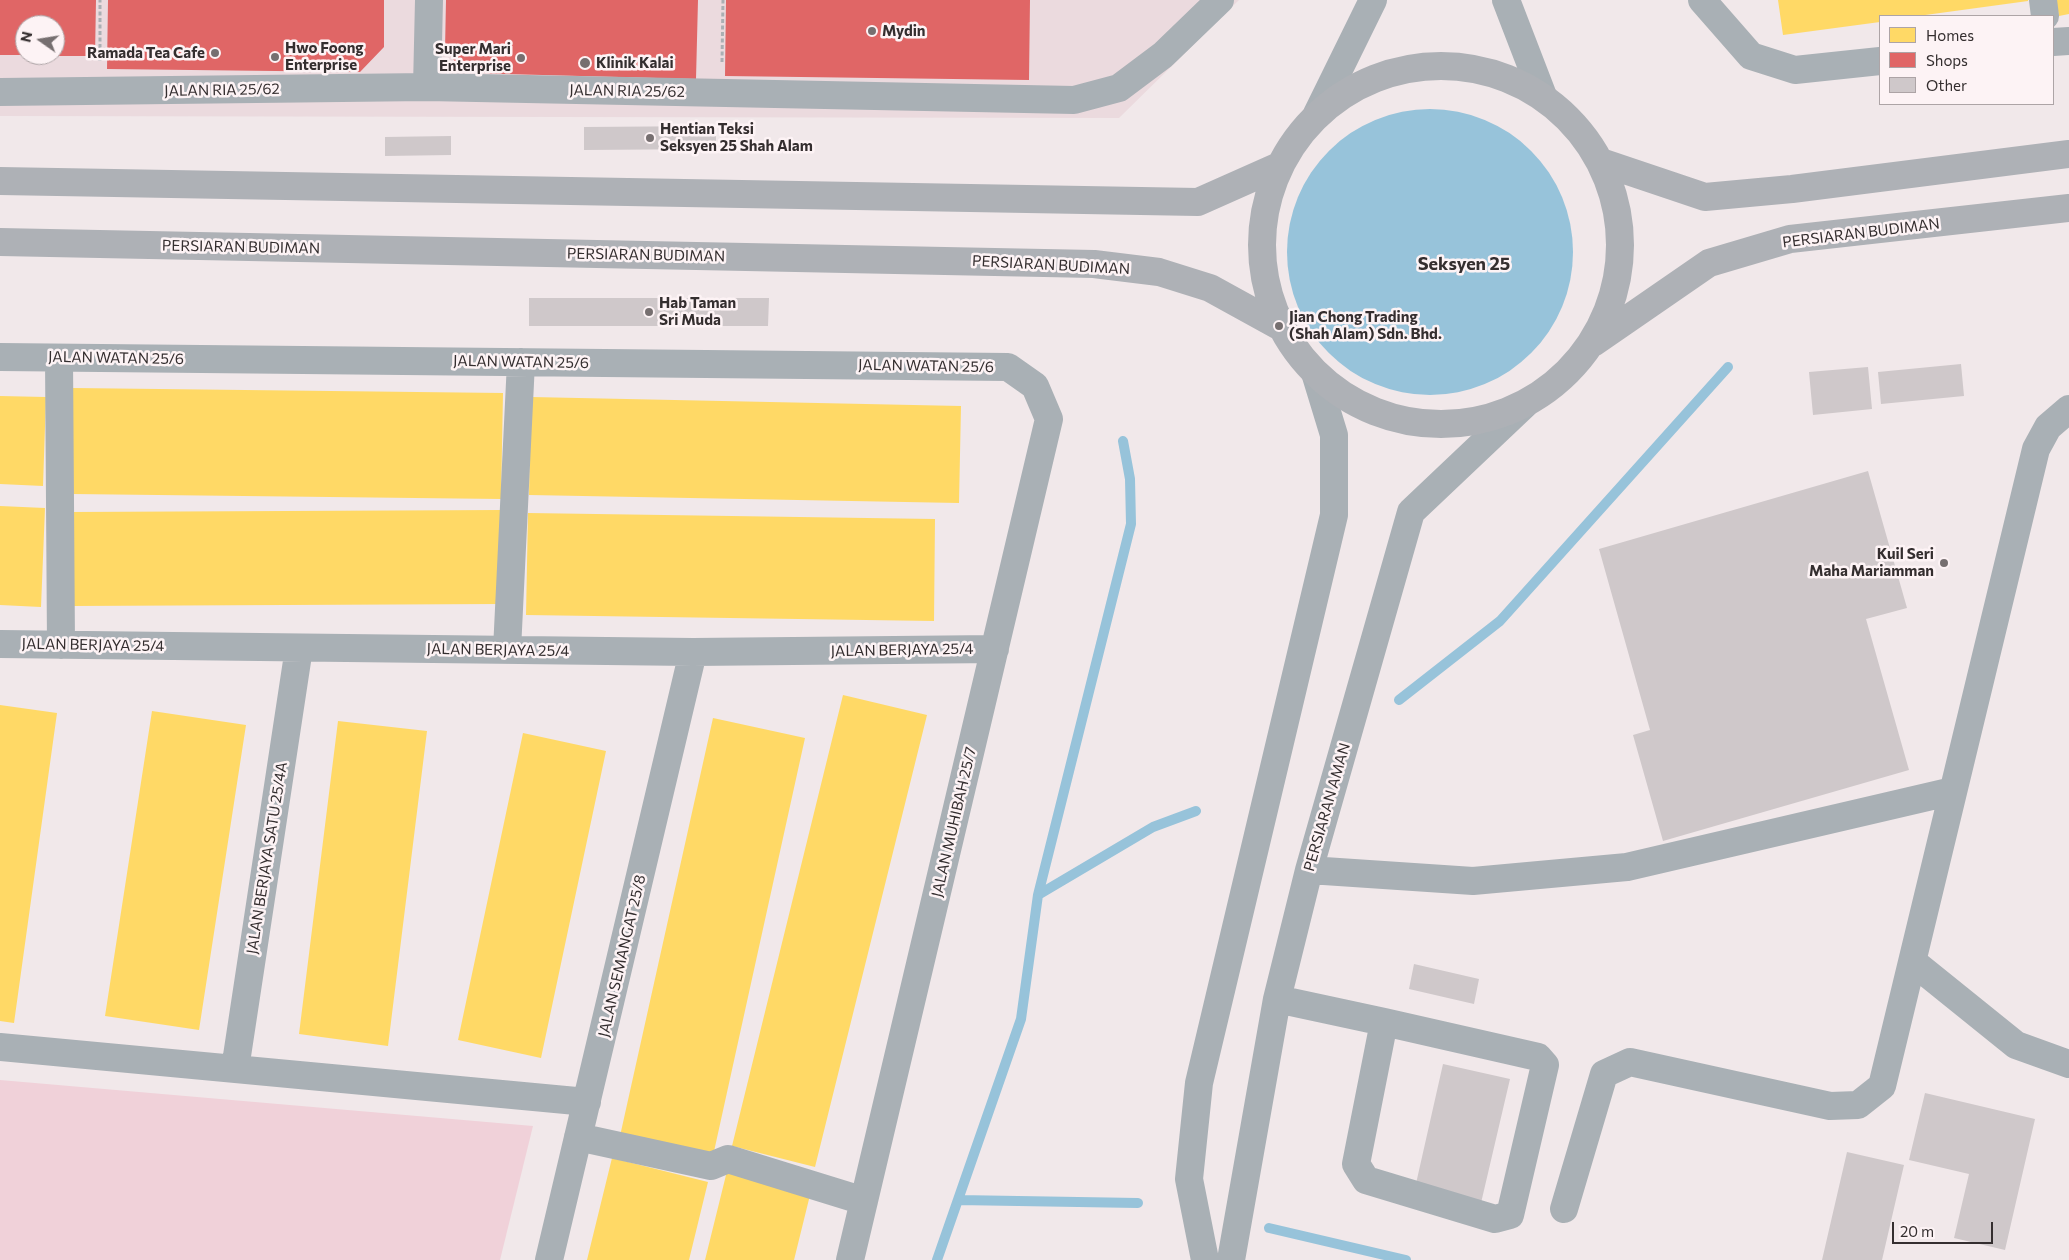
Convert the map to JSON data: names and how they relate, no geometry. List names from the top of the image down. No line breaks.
{"streets":{"main road":["PERSIARAN BUDIMAN"],"street":["JALAN RIA 25/62","JALAN WATAN 25/6","JALAN BERJAYA 25/4","PERSIARAN AMAN","JALAN MUHIBAH 25/7","JALAN BERJAYA SATU 25/4A","JALAN SEMANGAT 25/8"]},"crossings":[["JALAN WATAN 25/6","JALAN MUHIBAH 25/7"],["JALAN BERJAYA 25/4","JALAN MUHIBAH 25/7"],["JALAN BERJAYA 25/4","JALAN BERJAYA SATU 25/4A"],["JALAN BERJAYA 25/4","JALAN SEMANGAT 25/8"]],"districts":["Seksyen 25"],"places":["Mydin","Ramada Tea Cafe","Hwo Foong Enterprise","Super Mari Enterprise","Klinik Kalai","Hentian Teksi Seksyen 25 Shah Alam","Hab Taman Sri Muda","Jian Chong Trading (Shah Alam) Sdn. Bhd.","Kuil Seri Maha Mariamman"],"legend":["Homes","Shops","Other"],"scale_bar":"20 m","north":"left"}
